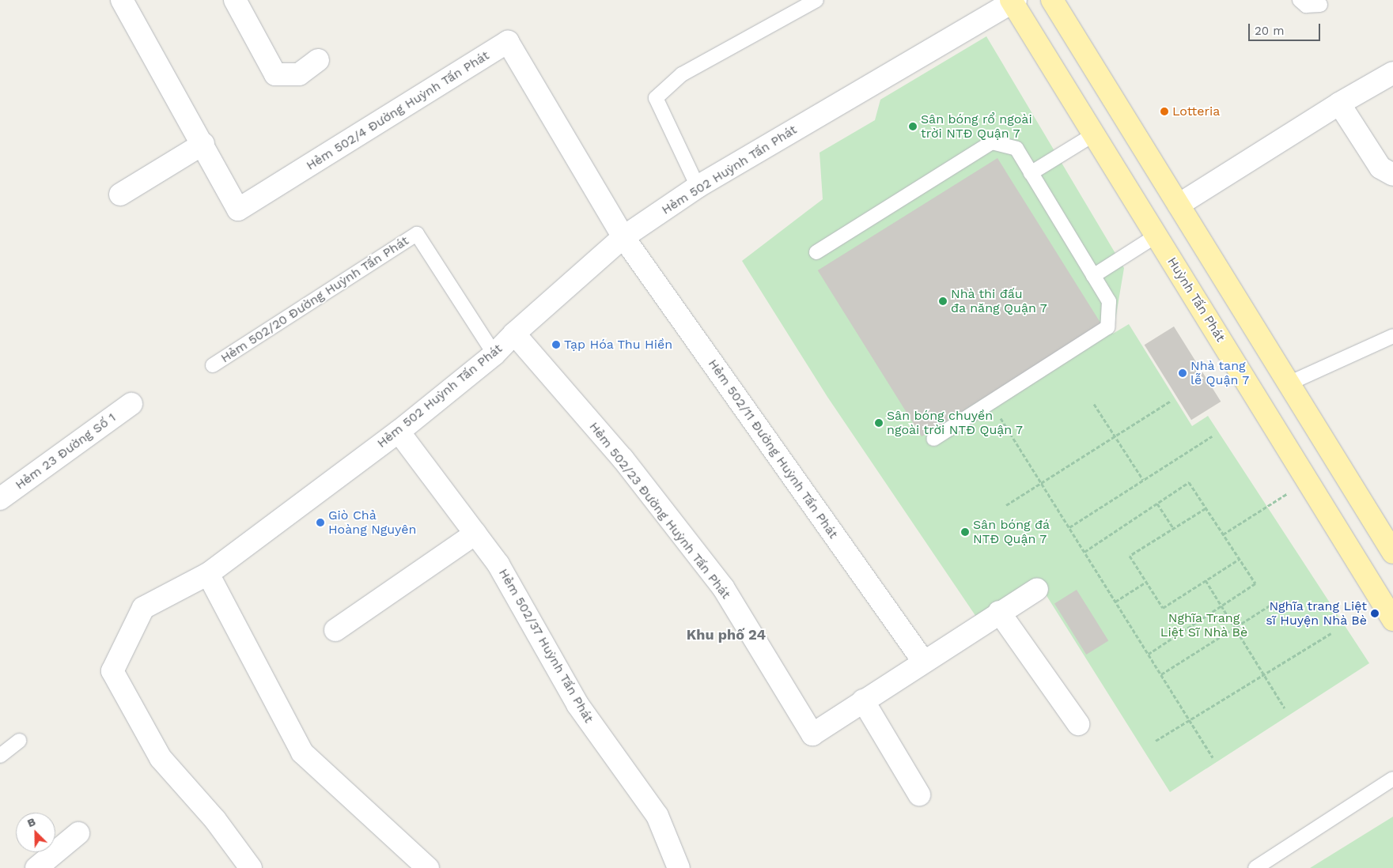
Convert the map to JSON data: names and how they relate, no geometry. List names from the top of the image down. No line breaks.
{"streets":{"main road":["Huỳnh Tấn Phát"],"street":["Hẻm 502/4 Đường Huỳnh Tấn Phát","Hẻm 502 Huỳnh Tấn Phát","Hẻm 502/11 Đường Huỳnh Tấn Phát","Hẻm 23 Đường Số 1","Hẻm 502/23 Đường Huỳnh Tấn Phát","Hẻm 502/37 Huỳnh Tấn Phát"],"lane":["Hẻm 502/20 Đường Huỳnh Tấn Phát"]},"crossings":[["Hẻm 502/4 Đường Huỳnh Tấn Phát","Hẻm 502 Huỳnh Tấn Phát"],["Hẻm 502/4 Đường Huỳnh Tấn Phát","Hẻm 502/11 Đường Huỳnh Tấn Phát"],["Hẻm 502 Huỳnh Tấn Phát","Hẻm 502/20 Đường Huỳnh Tấn Phát"],["Hẻm 502 Huỳnh Tấn Phát","Huỳnh Tấn Phát"],["Hẻm 502 Huỳnh Tấn Phát","Hẻm 502/11 Đường Huỳnh Tấn Phát"],["Hẻm 502 Huỳnh Tấn Phát","Hẻm 502/23 Đường Huỳnh Tấn Phát"],["Hẻm 502 Huỳnh Tấn Phát","Hẻm 502/37 Huỳnh Tấn Phát"],["Hẻm 502/11 Đường Huỳnh Tấn Phát","Hẻm 502/23 Đường Huỳnh Tấn Phát"]],"districts":["Khu phố 24"],"parks":["Nghĩa Trang Liệt Sĩ Nhà Bè"],"places":["Lotteria","Sân bóng rổ ngoài trời NTĐ Quận 7","Nhà thi đấu đa năng Quận 7","Tạp Hóa Thu Hiền","Nhà tang lễ Quận 7","Sân bóng chuyền ngoài trời NTĐ Quận 7","Giò Chả Hoàng Nguyên","Sân bóng đá NTĐ Quận 7","Nghĩa trang Liệt sĩ Huyện Nhà Bè"],"scale_bar":"20 m","north":"top left"}
